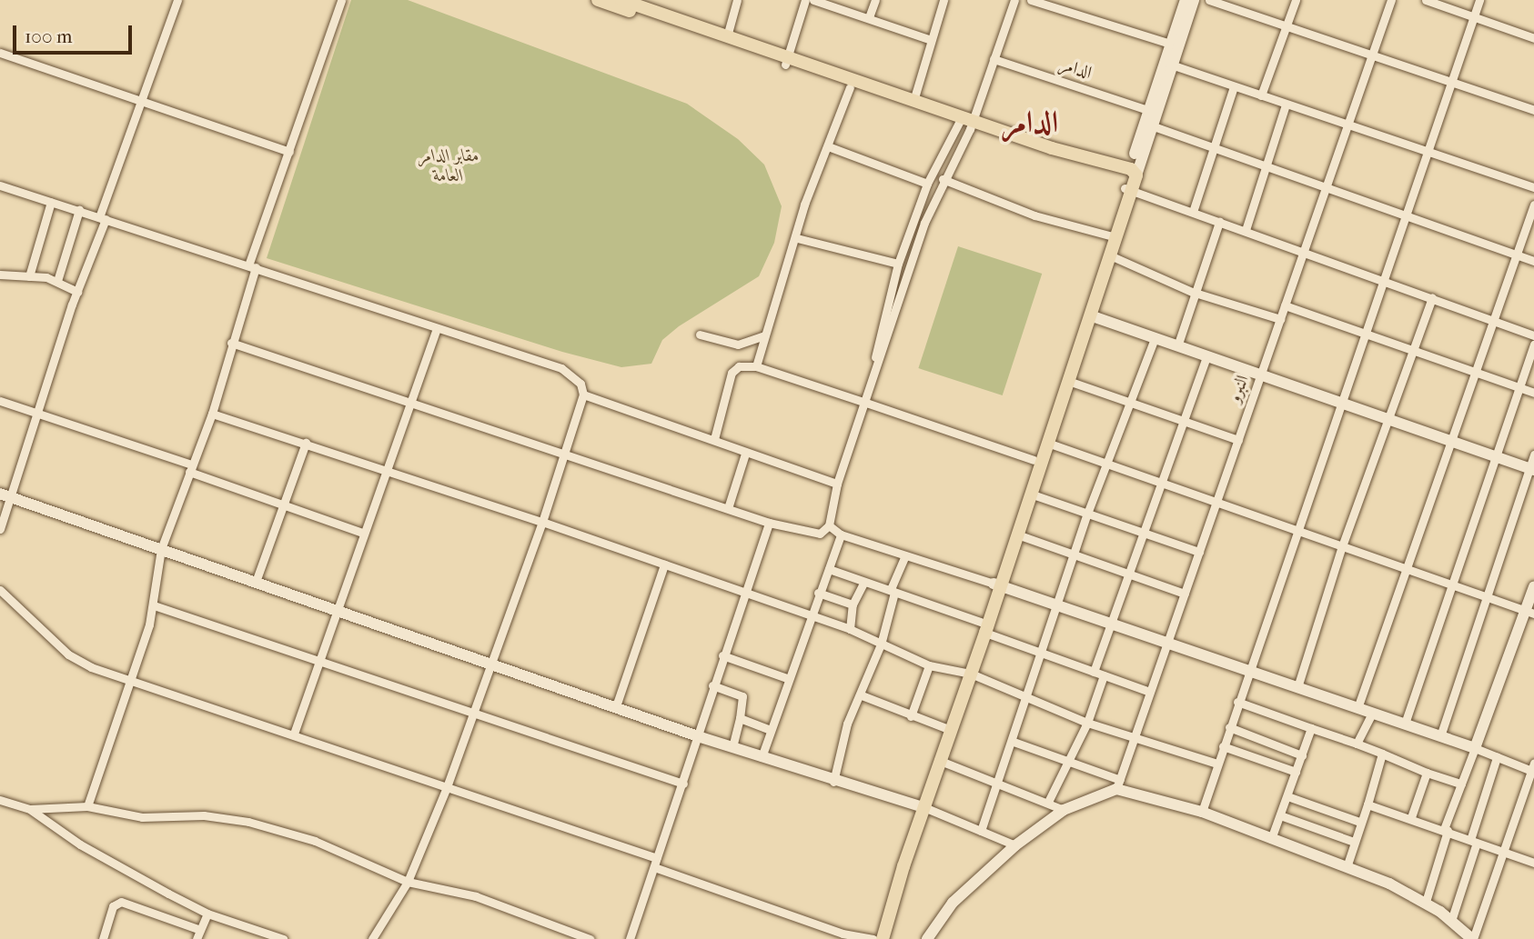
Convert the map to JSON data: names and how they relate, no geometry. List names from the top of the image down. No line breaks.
{"streets":{"street":["الدامر","النبرو"]},"districts":["الدامر"],"parks":["مقابر الدامر العامة"],"scale_bar":"100 m"}
